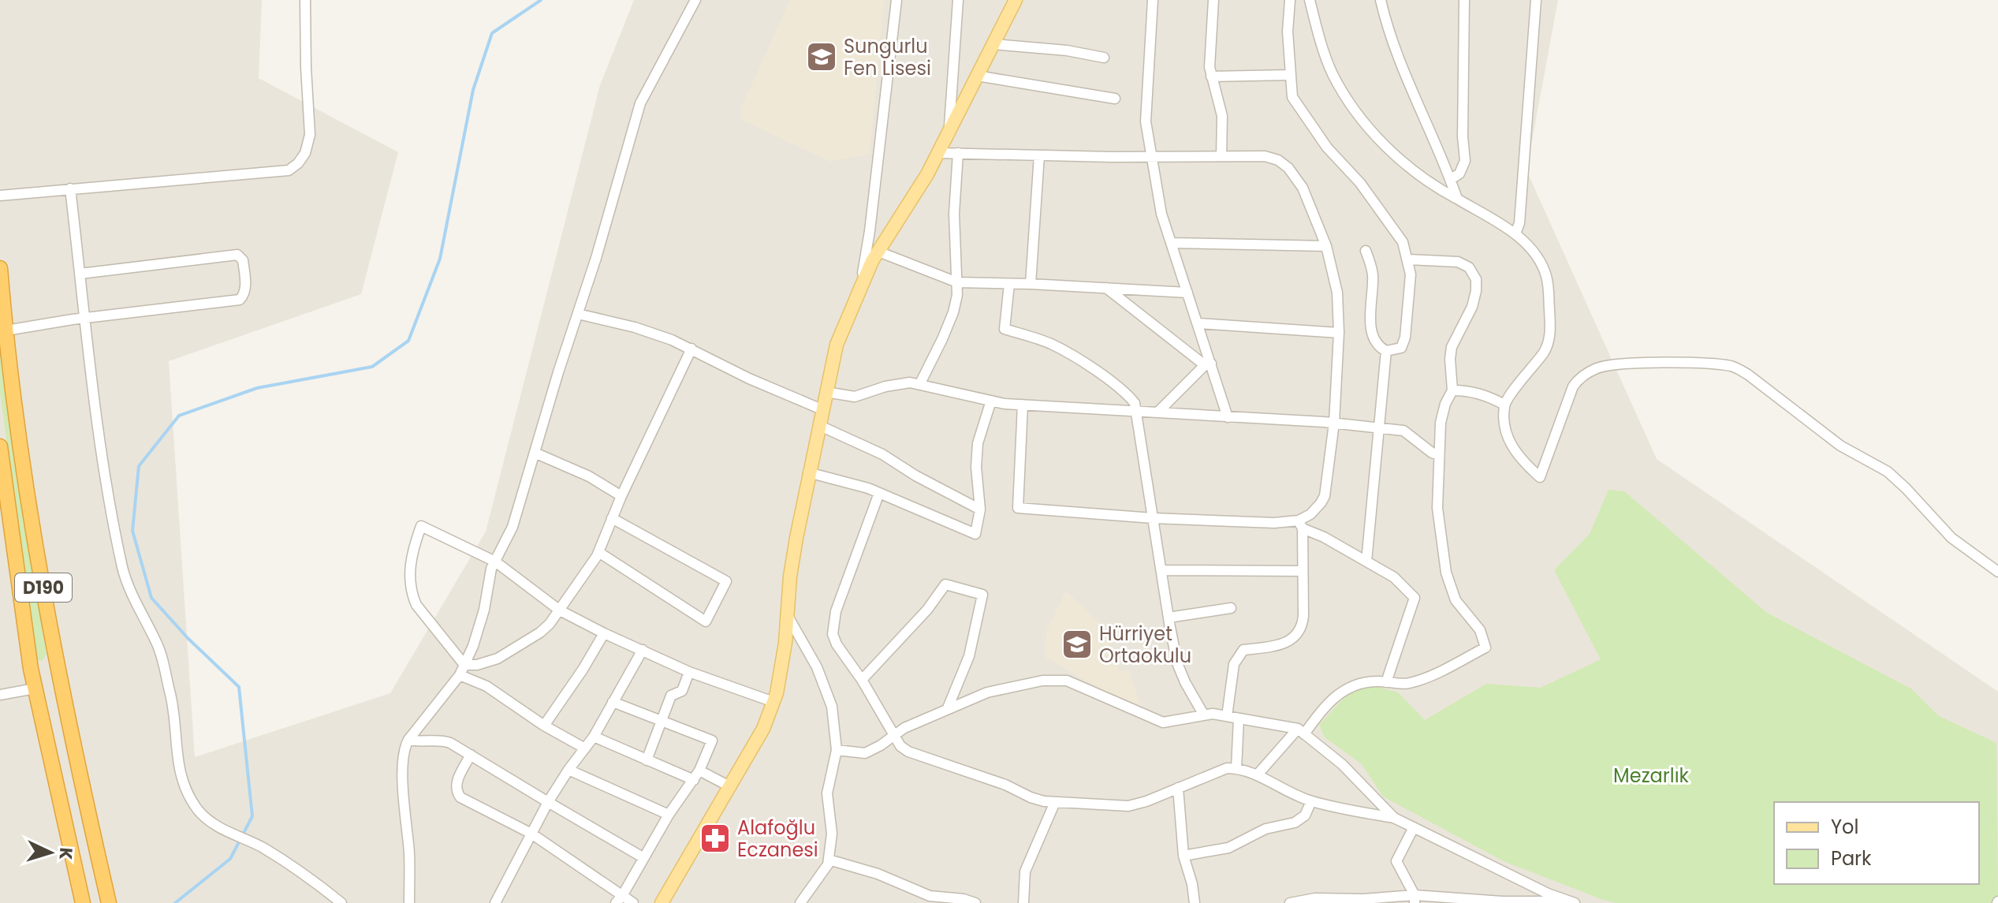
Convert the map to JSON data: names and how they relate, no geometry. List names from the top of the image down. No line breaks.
{"streets":{"highway":["D190"]},"parks":["Mezarlık"],"places":{"school or university":["Sungurlu Fen Lisesi","Hürriyet Ortaokulu"],"pharmacy":["Alafoğlu Eczanesi"]},"legend":["Yol","Park"],"north":"right"}
